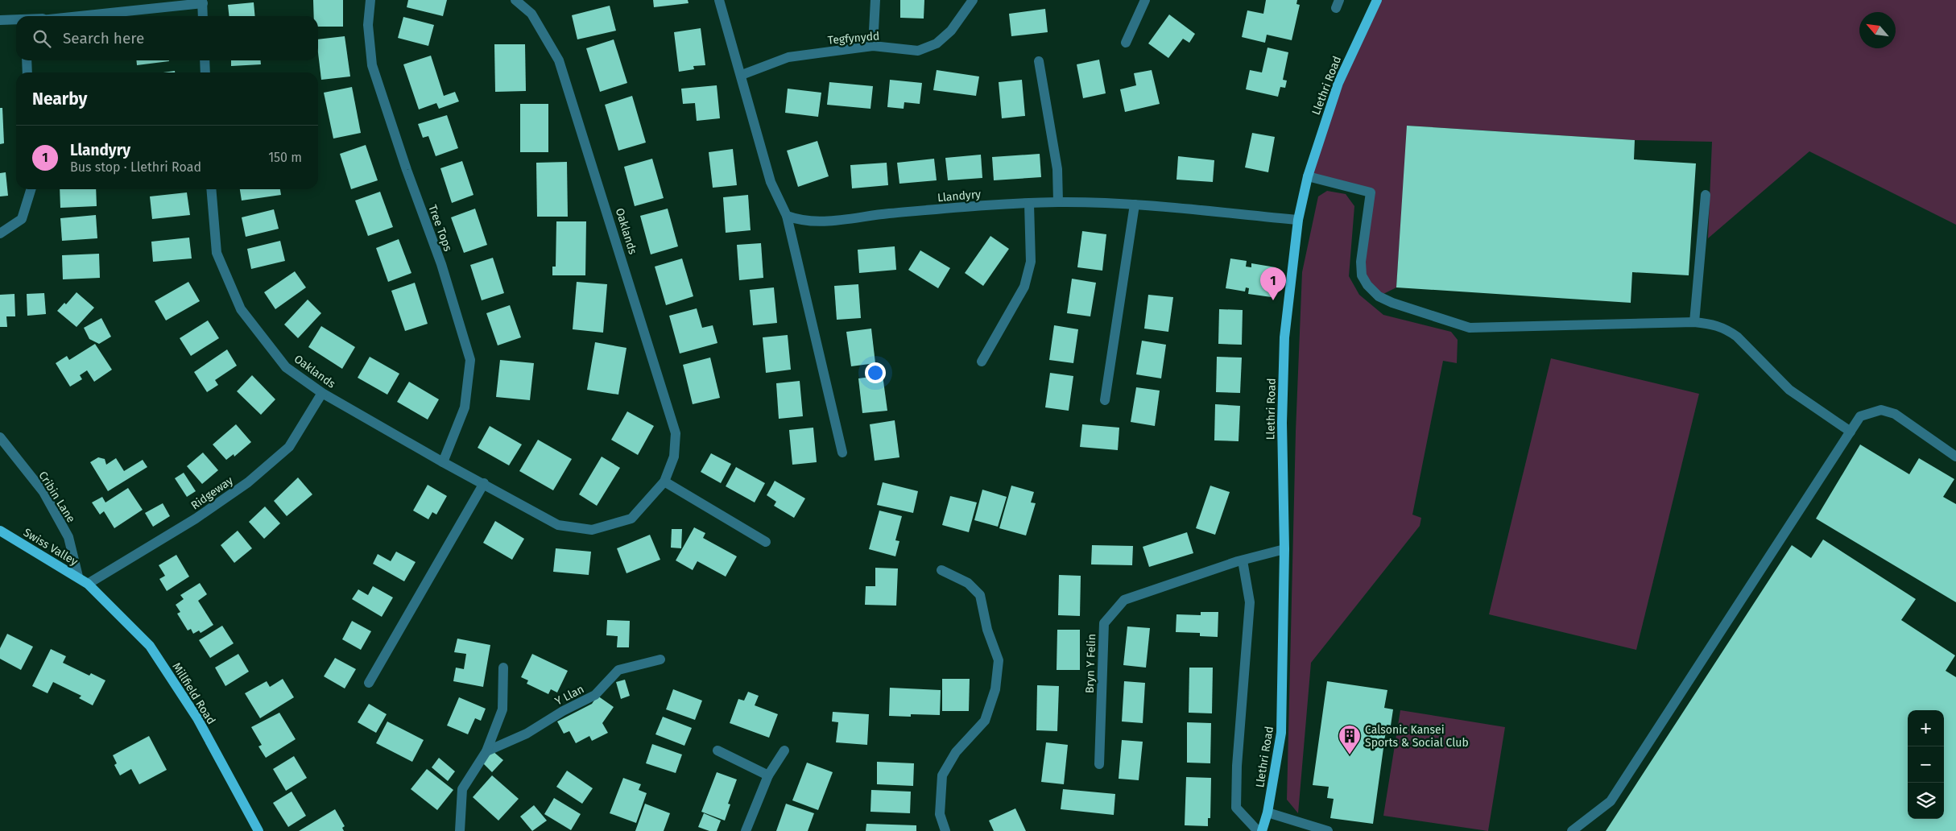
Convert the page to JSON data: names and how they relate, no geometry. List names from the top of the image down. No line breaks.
{"streets":{"main road":["Llethri Road","Swiss Valley","Millfield Road"],"street":["Tegfynydd","Llandyry","Tree Tops","Oaklands","Ridgeway","Cribin Lane","Bryn Y Felin","Y Llan"]},"crossings":[["Llethri Road","Llandyry"],["Llethri Road","Bryn Y Felin"],["Tree Tops","Oaklands"],["Oaklands","Ridgeway"],["Ridgeway","Swiss Valley"],["Ridgeway","Millfield Road"],["Cribin Lane","Swiss Valley"],["Swiss Valley","Millfield Road"]],"places":{"building":["Calsonic Kansei Sports & Social Club"]},"north":"top left","page":{"search":"Search here","heading":"Nearby","list":[{"mark":"1","name":"Llandyry","note":"Bus stop · Llethri Road","value":"150 m"}],"pins":"1","map_buttons":["+","−"]}}
